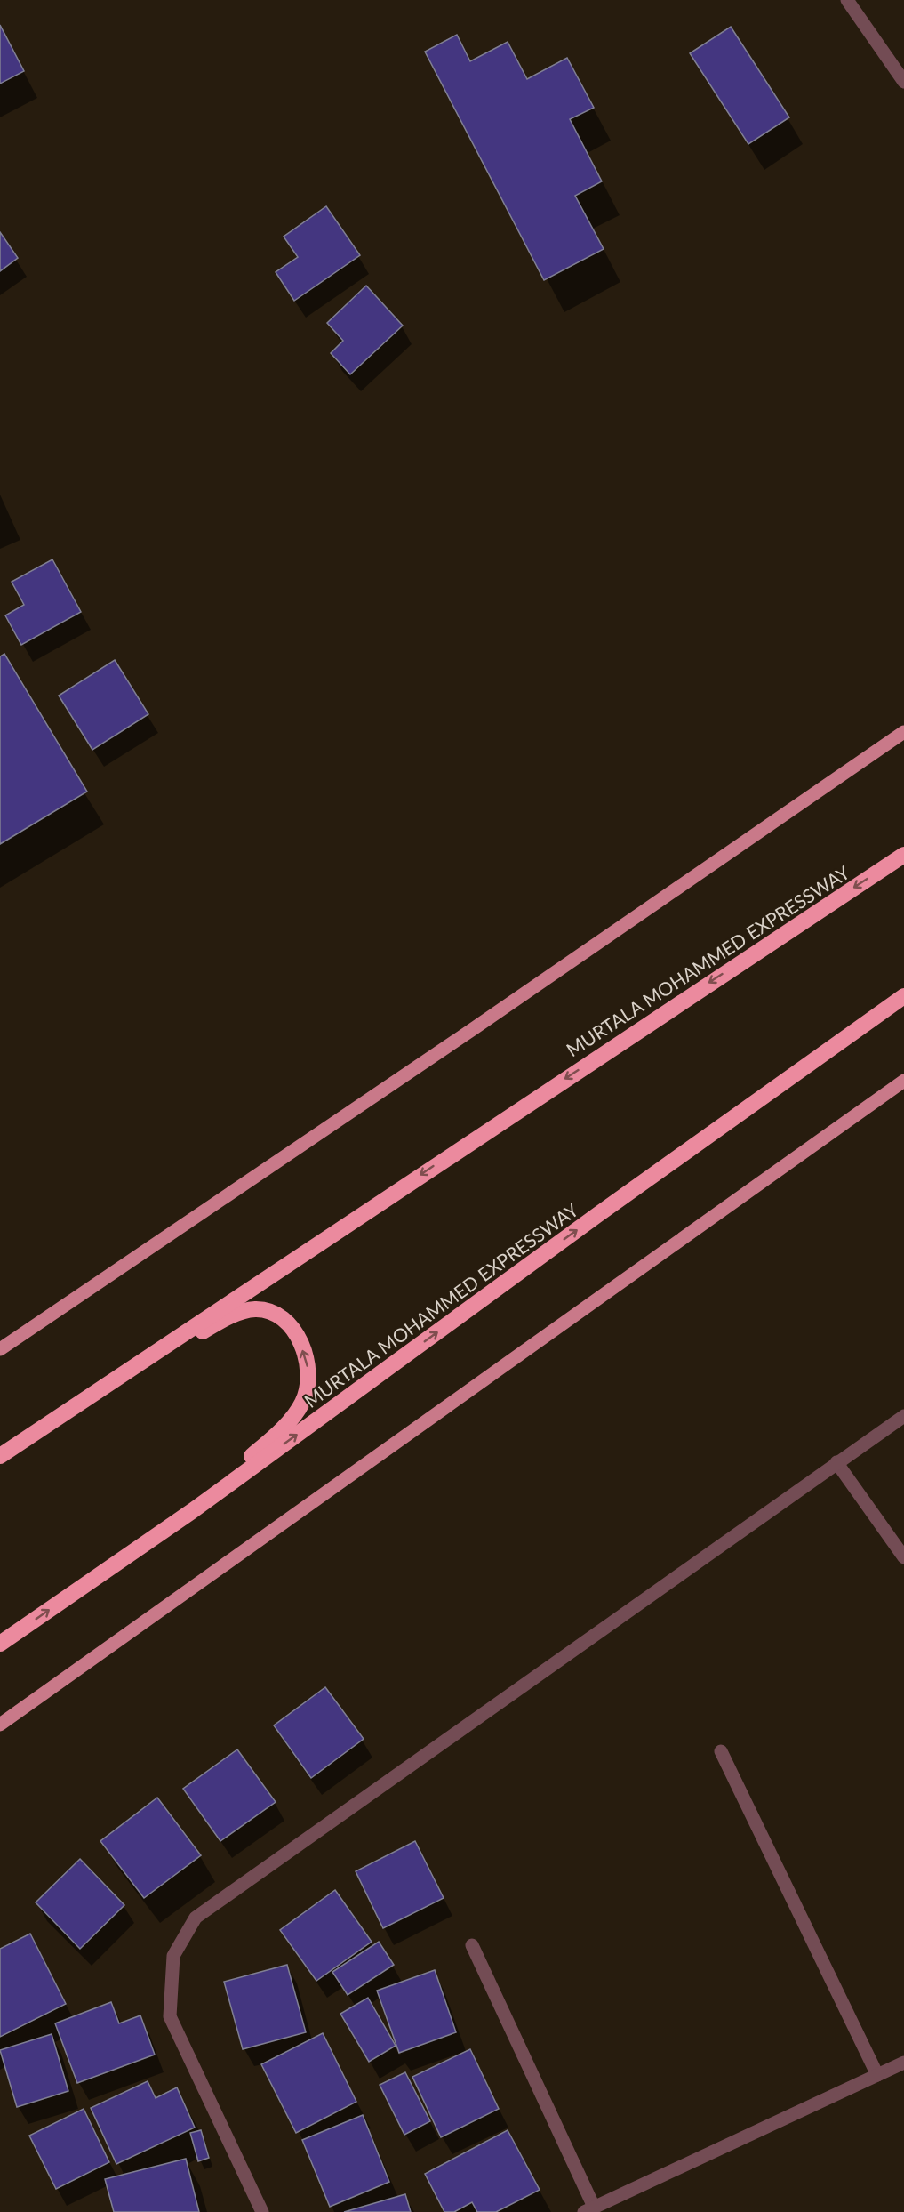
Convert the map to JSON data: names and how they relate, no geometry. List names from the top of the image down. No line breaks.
{"streets":{"highway":["MURTALA MOHAMMED EXPRESSWAY"]}}
